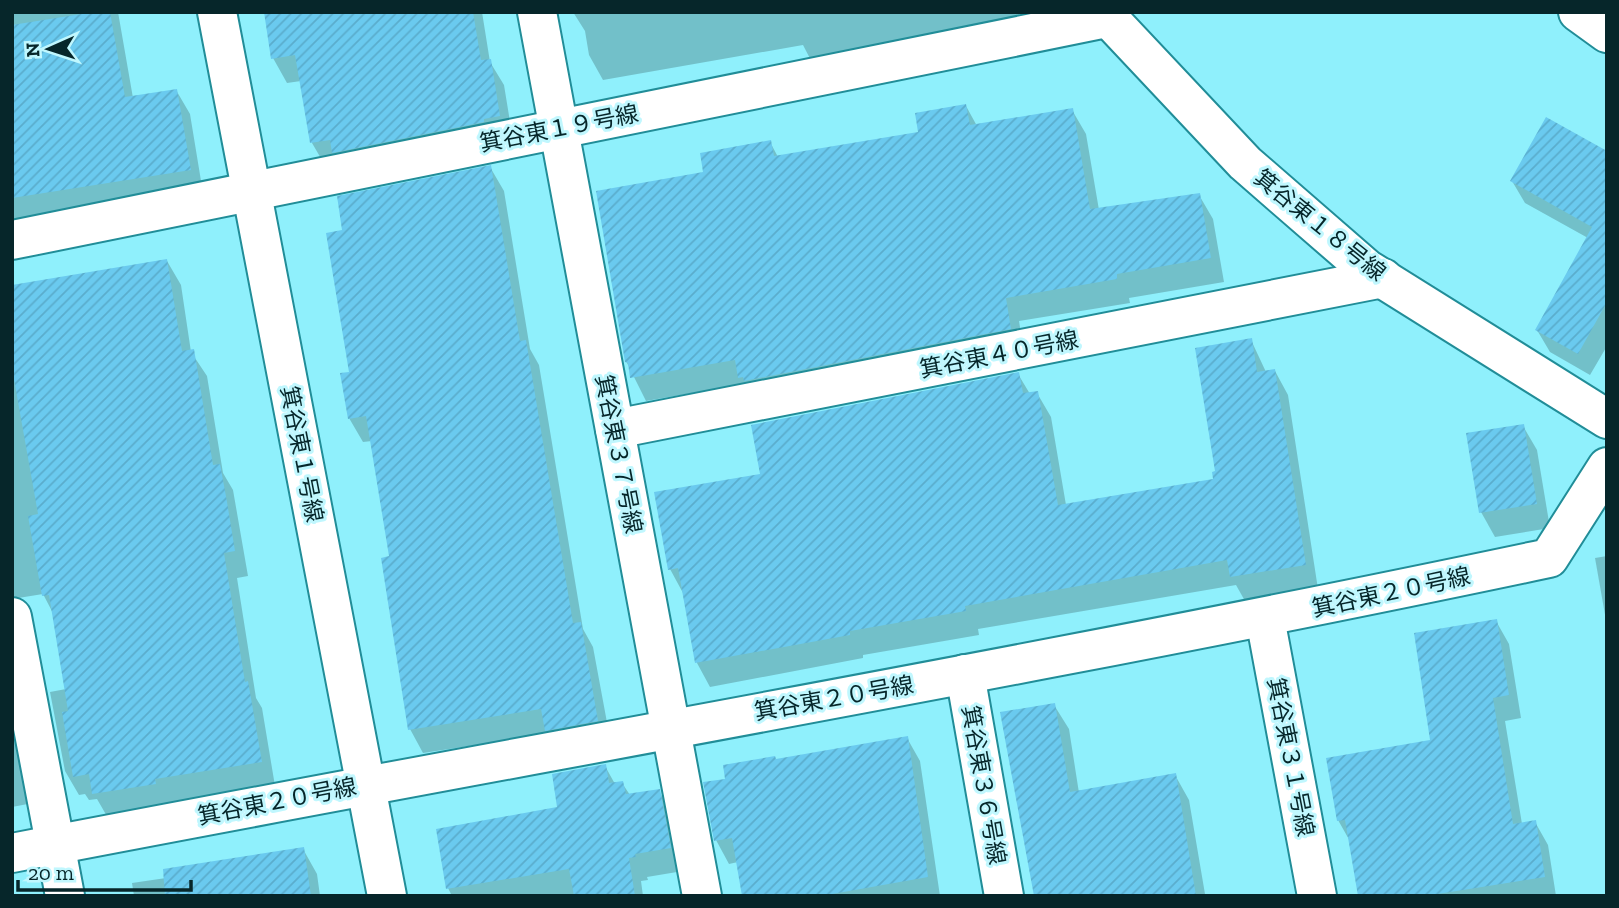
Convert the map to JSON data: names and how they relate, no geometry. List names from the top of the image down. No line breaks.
{"streets":{"street":["箕谷東１９号線","箕谷東１８号線","箕谷東４０号線","箕谷東１号線","箕谷東３７号線","箕谷東２０号線","箕谷東３１号線","箕谷東３６号線"]},"crossings":[["箕谷東１９号線","箕谷東１８号線"],["箕谷東１９号線","箕谷東１号線"],["箕谷東１９号線","箕谷東３７号線"],["箕谷東１８号線","箕谷東４０号線"],["箕谷東４０号線","箕谷東３７号線"],["箕谷東１号線","箕谷東２０号線"],["箕谷東３７号線","箕谷東２０号線"],["箕谷東２０号線","箕谷東３１号線"],["箕谷東２０号線","箕谷東３６号線"]],"scale_bar":"20 m","north":"left"}
